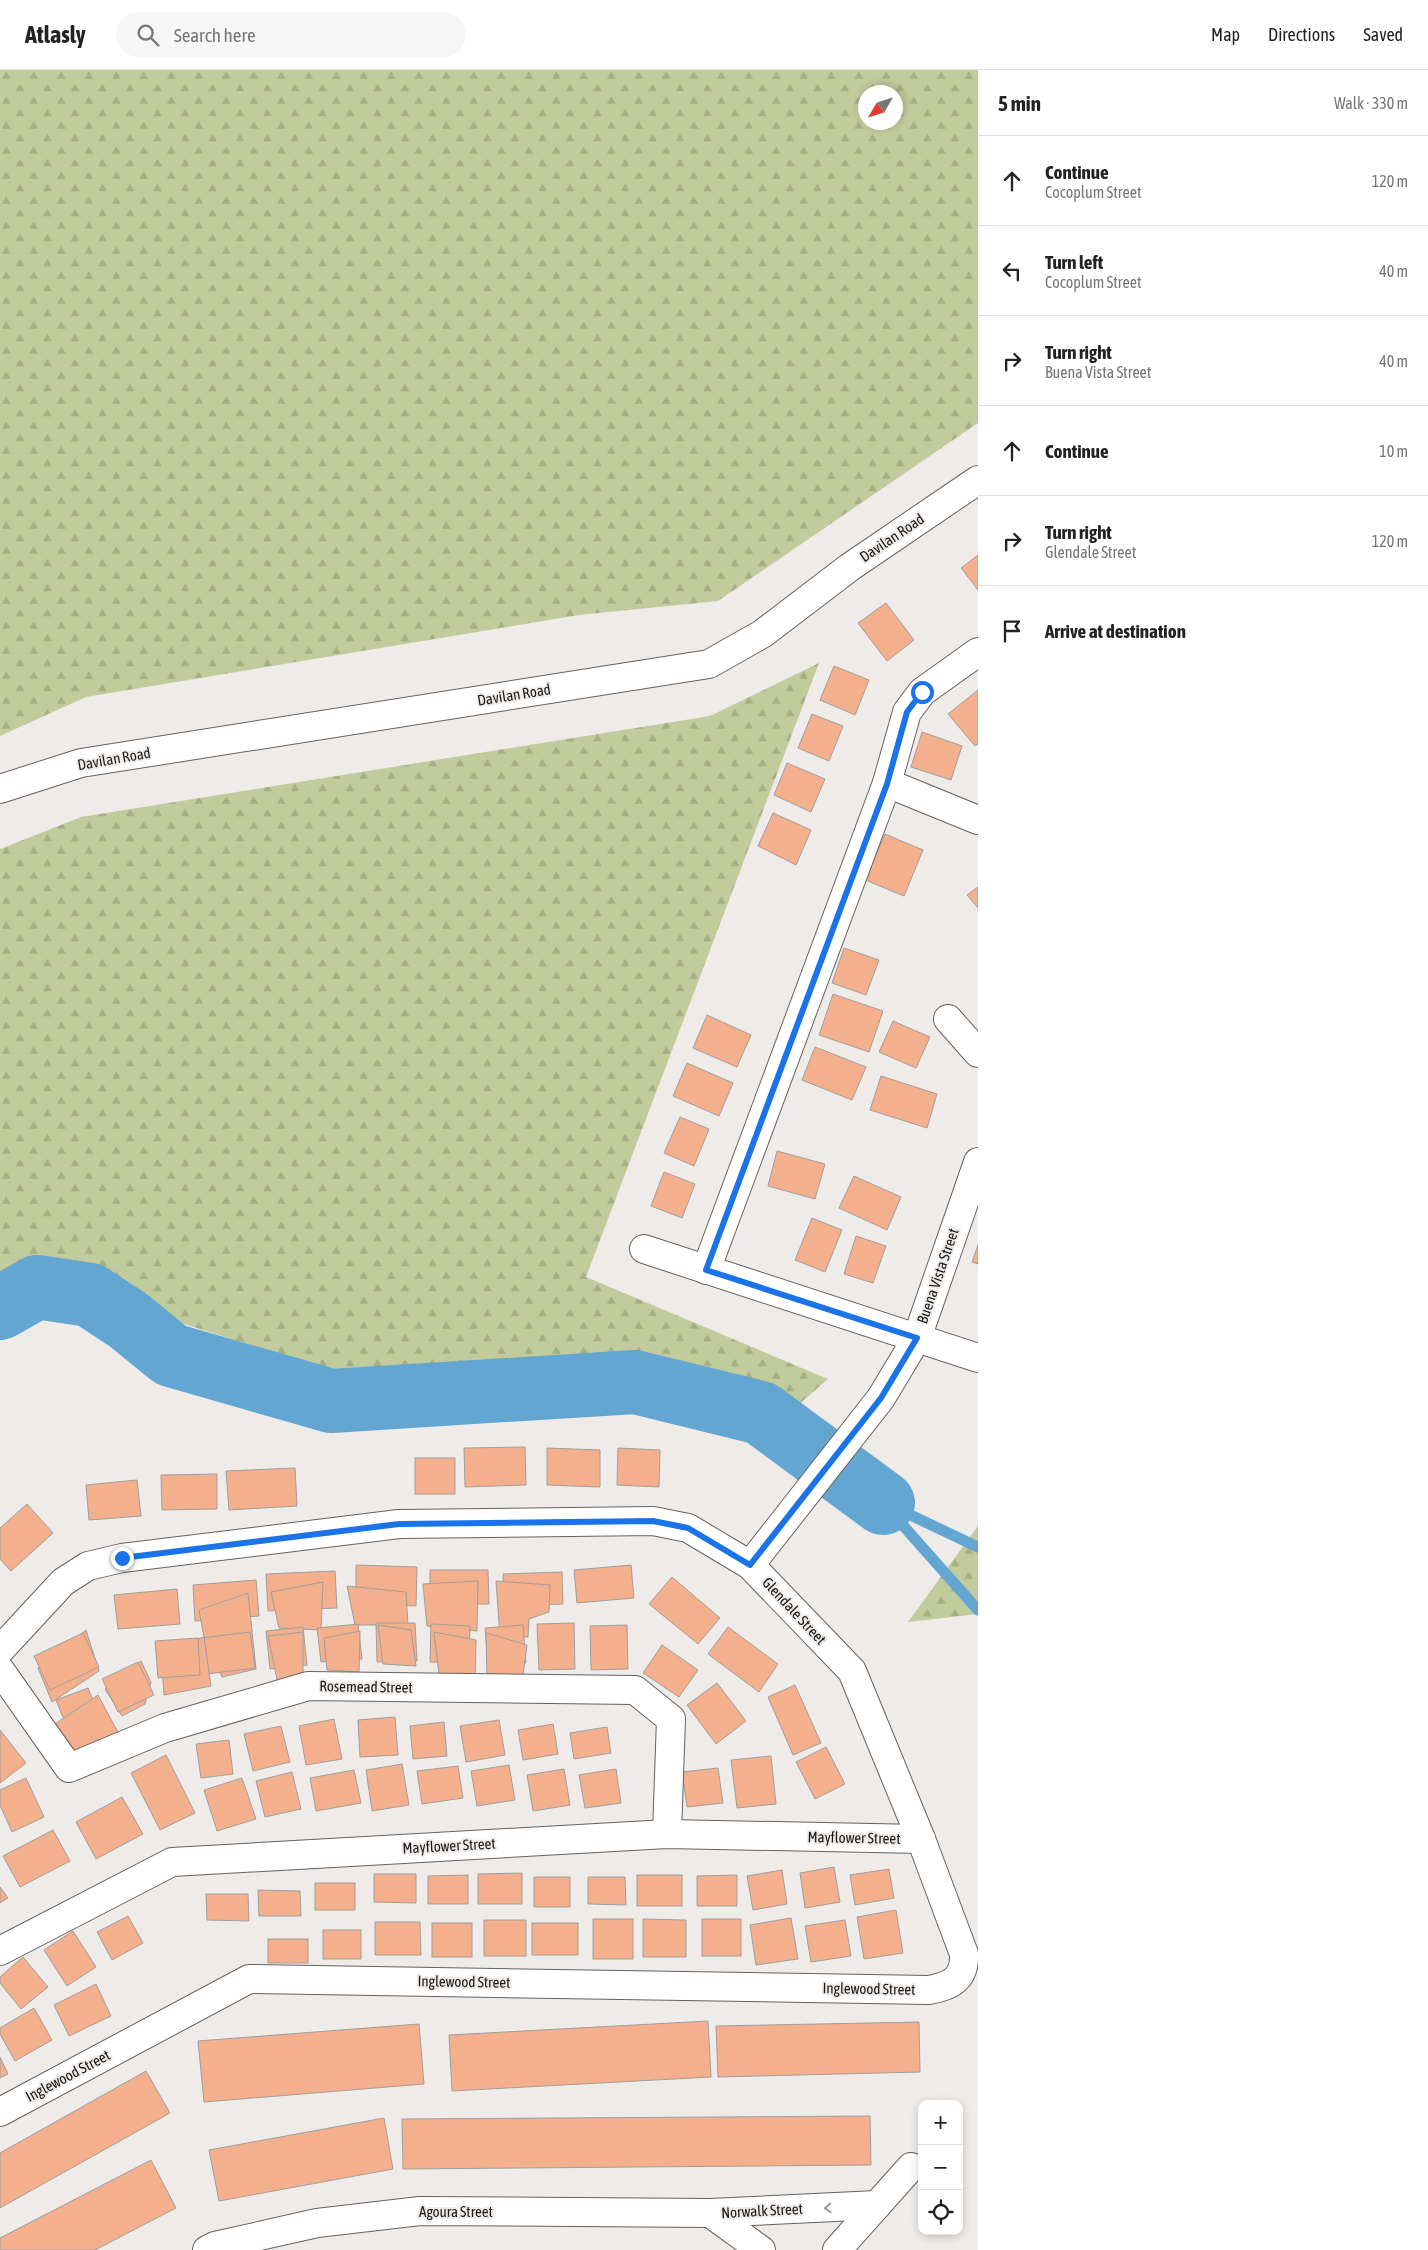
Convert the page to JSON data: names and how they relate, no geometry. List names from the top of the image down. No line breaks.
{"streets":{"street":["Davilan Road","Buena Vista Street","Glendale Street","Rosemead Street","Mayflower Street","Inglewood Street","Norwalk Street","Agoura Street"]},"crossings":[["Buena Vista Street","Glendale Street"],["Glendale Street","Mayflower Street"],["Glendale Street","Inglewood Street"],["Rosemead Street","Mayflower Street"],["Norwalk Street","Agoura Street"]],"one_way":["Norwalk Street"],"north":"bottom left","page":{"header":"Atlasly","search":"Search here","nav":["Map","Directions","Saved"],"heading":["5 min","Walk · 330 m"],"list":[["Continue","Cocoplum Street","120 m"],["Turn left","Cocoplum Street","40 m"],["Turn right","Buena Vista Street","40 m"],["Continue","10 m"],["Turn right","Glendale Street","120 m"],"Arrive at destination"],"map_buttons":["+","−"]}}
